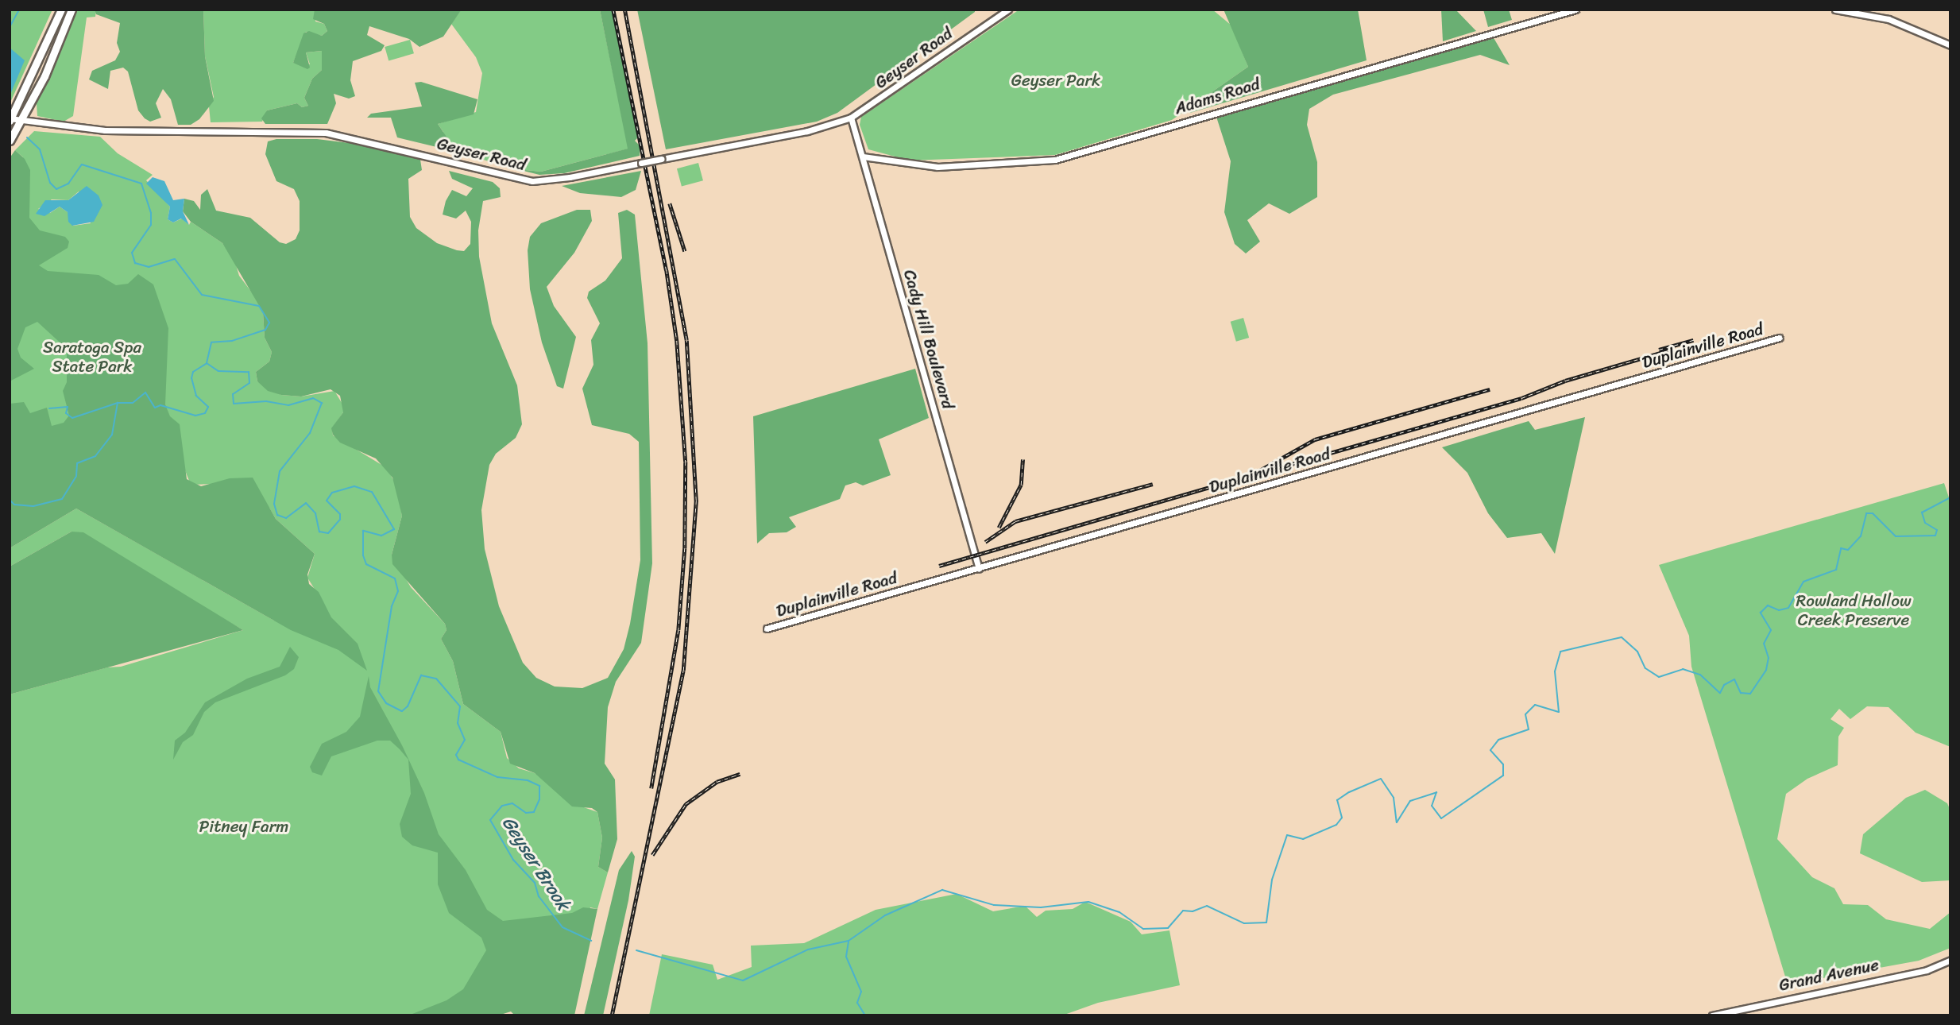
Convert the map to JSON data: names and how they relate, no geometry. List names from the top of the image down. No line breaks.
{"streets":{"street":["Geyser Road","Adams Road","Cady Hill Boulevard","Duplainville Road","Grand Avenue"]},"crossings":[["Geyser Road","Cady Hill Boulevard"],["Adams Road","Cady Hill Boulevard"],["Cady Hill Boulevard","Duplainville Road"]],"water":["Geyser Brook"],"parks":["Geyser Park","Saratoga Spa State Park","Rowland Hollow Creek Preserve","Pitney Farm"]}
